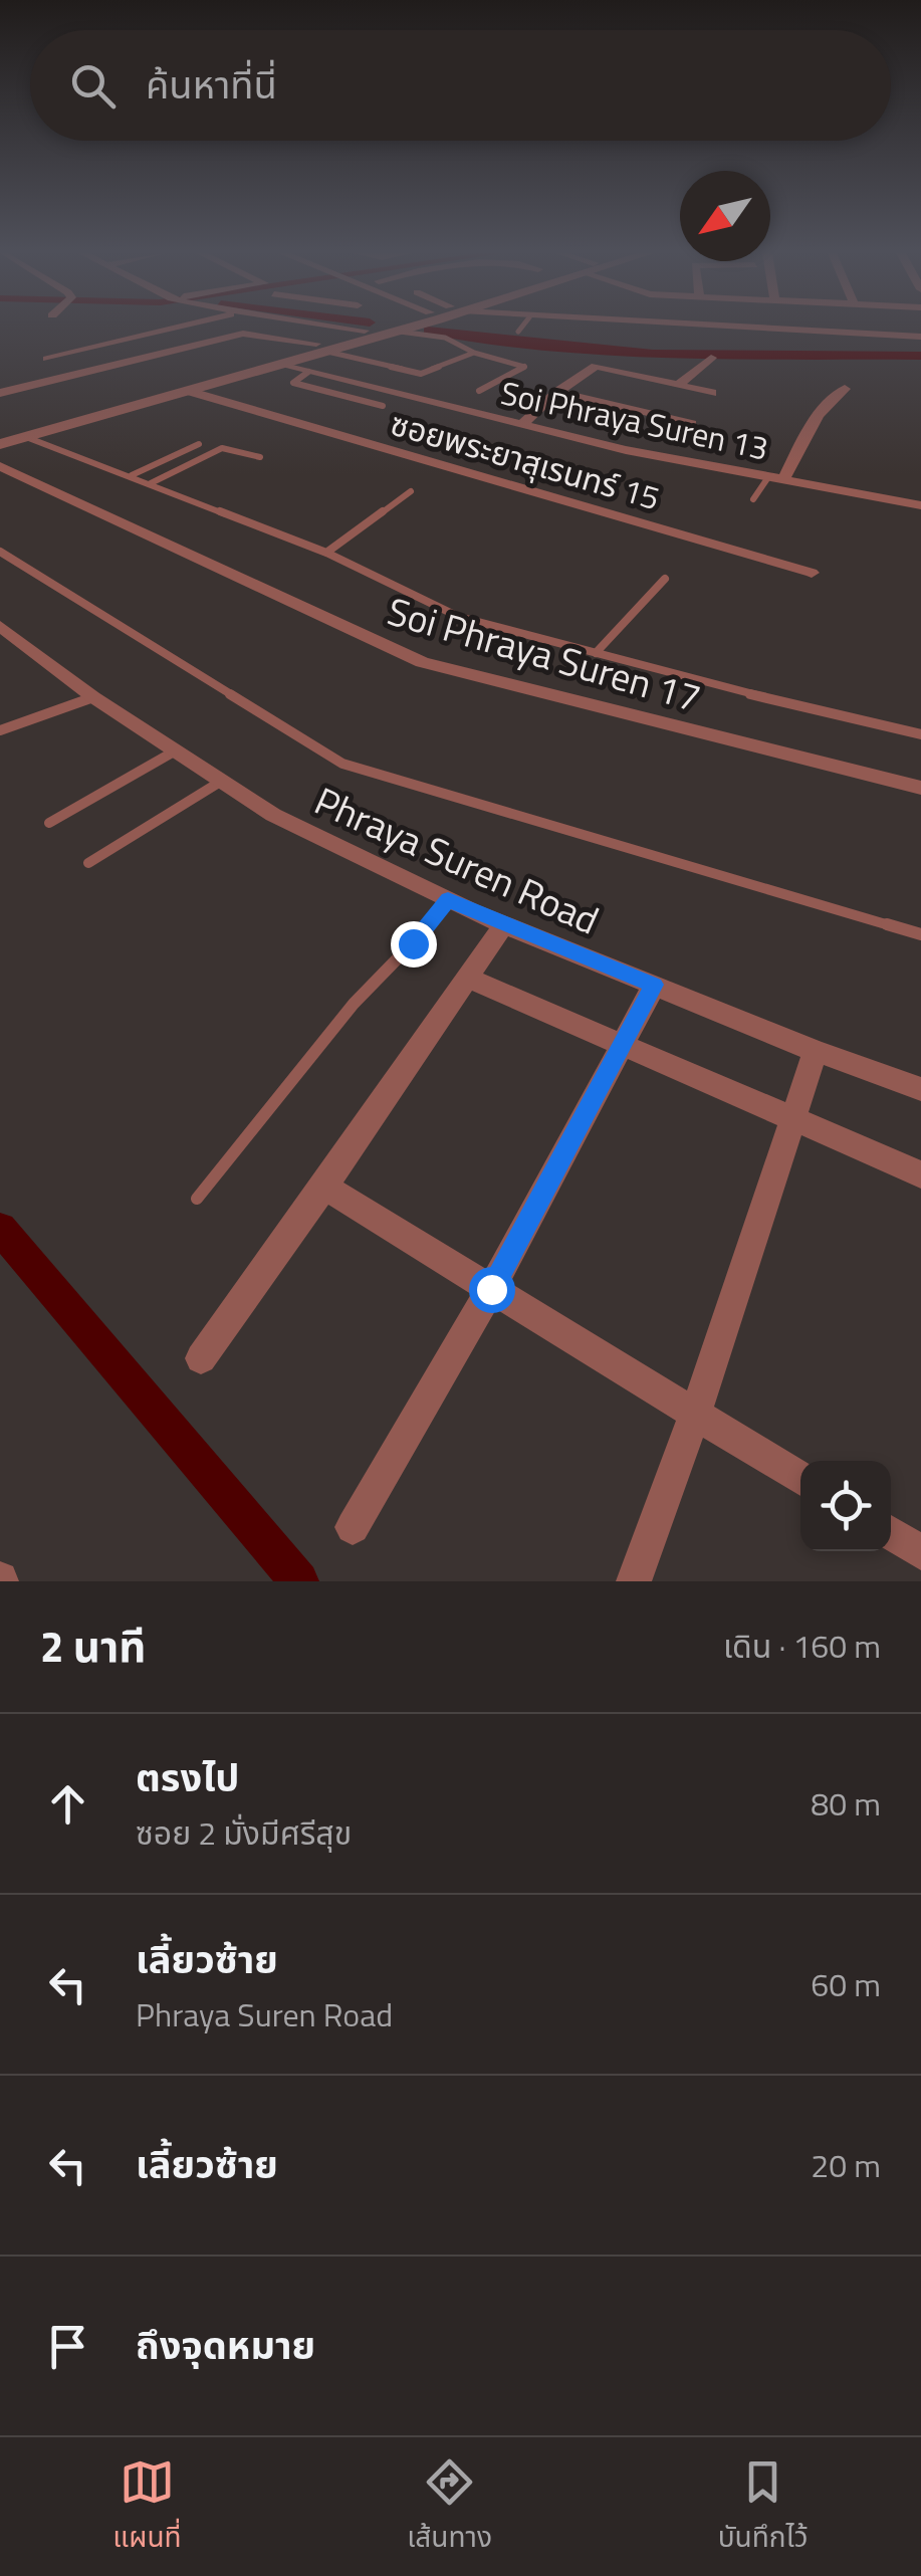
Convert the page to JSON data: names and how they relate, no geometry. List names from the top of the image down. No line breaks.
{"streets":{"street":["Soi Phraya Suren 13","ซอยพระยาสุเรนทร์ 15","Soi Phraya Suren 17","Phraya Suren Road"]},"north":"bottom left","page":{"search":"ค้นหาที่นี่","heading":["2 นาที","เดิน · 160 m"],"list":[["ตรงไป","ซอย 2 มั่งมีศรีสุข","80 m"],["เลี้ยวซ้าย","Phraya Suren Road","60 m"],["เลี้ยวซ้าย","20 m"],"ถึงจุดหมาย"],"nav":["แผนที่","เส้นทาง","บันทึกไว้"]}}
